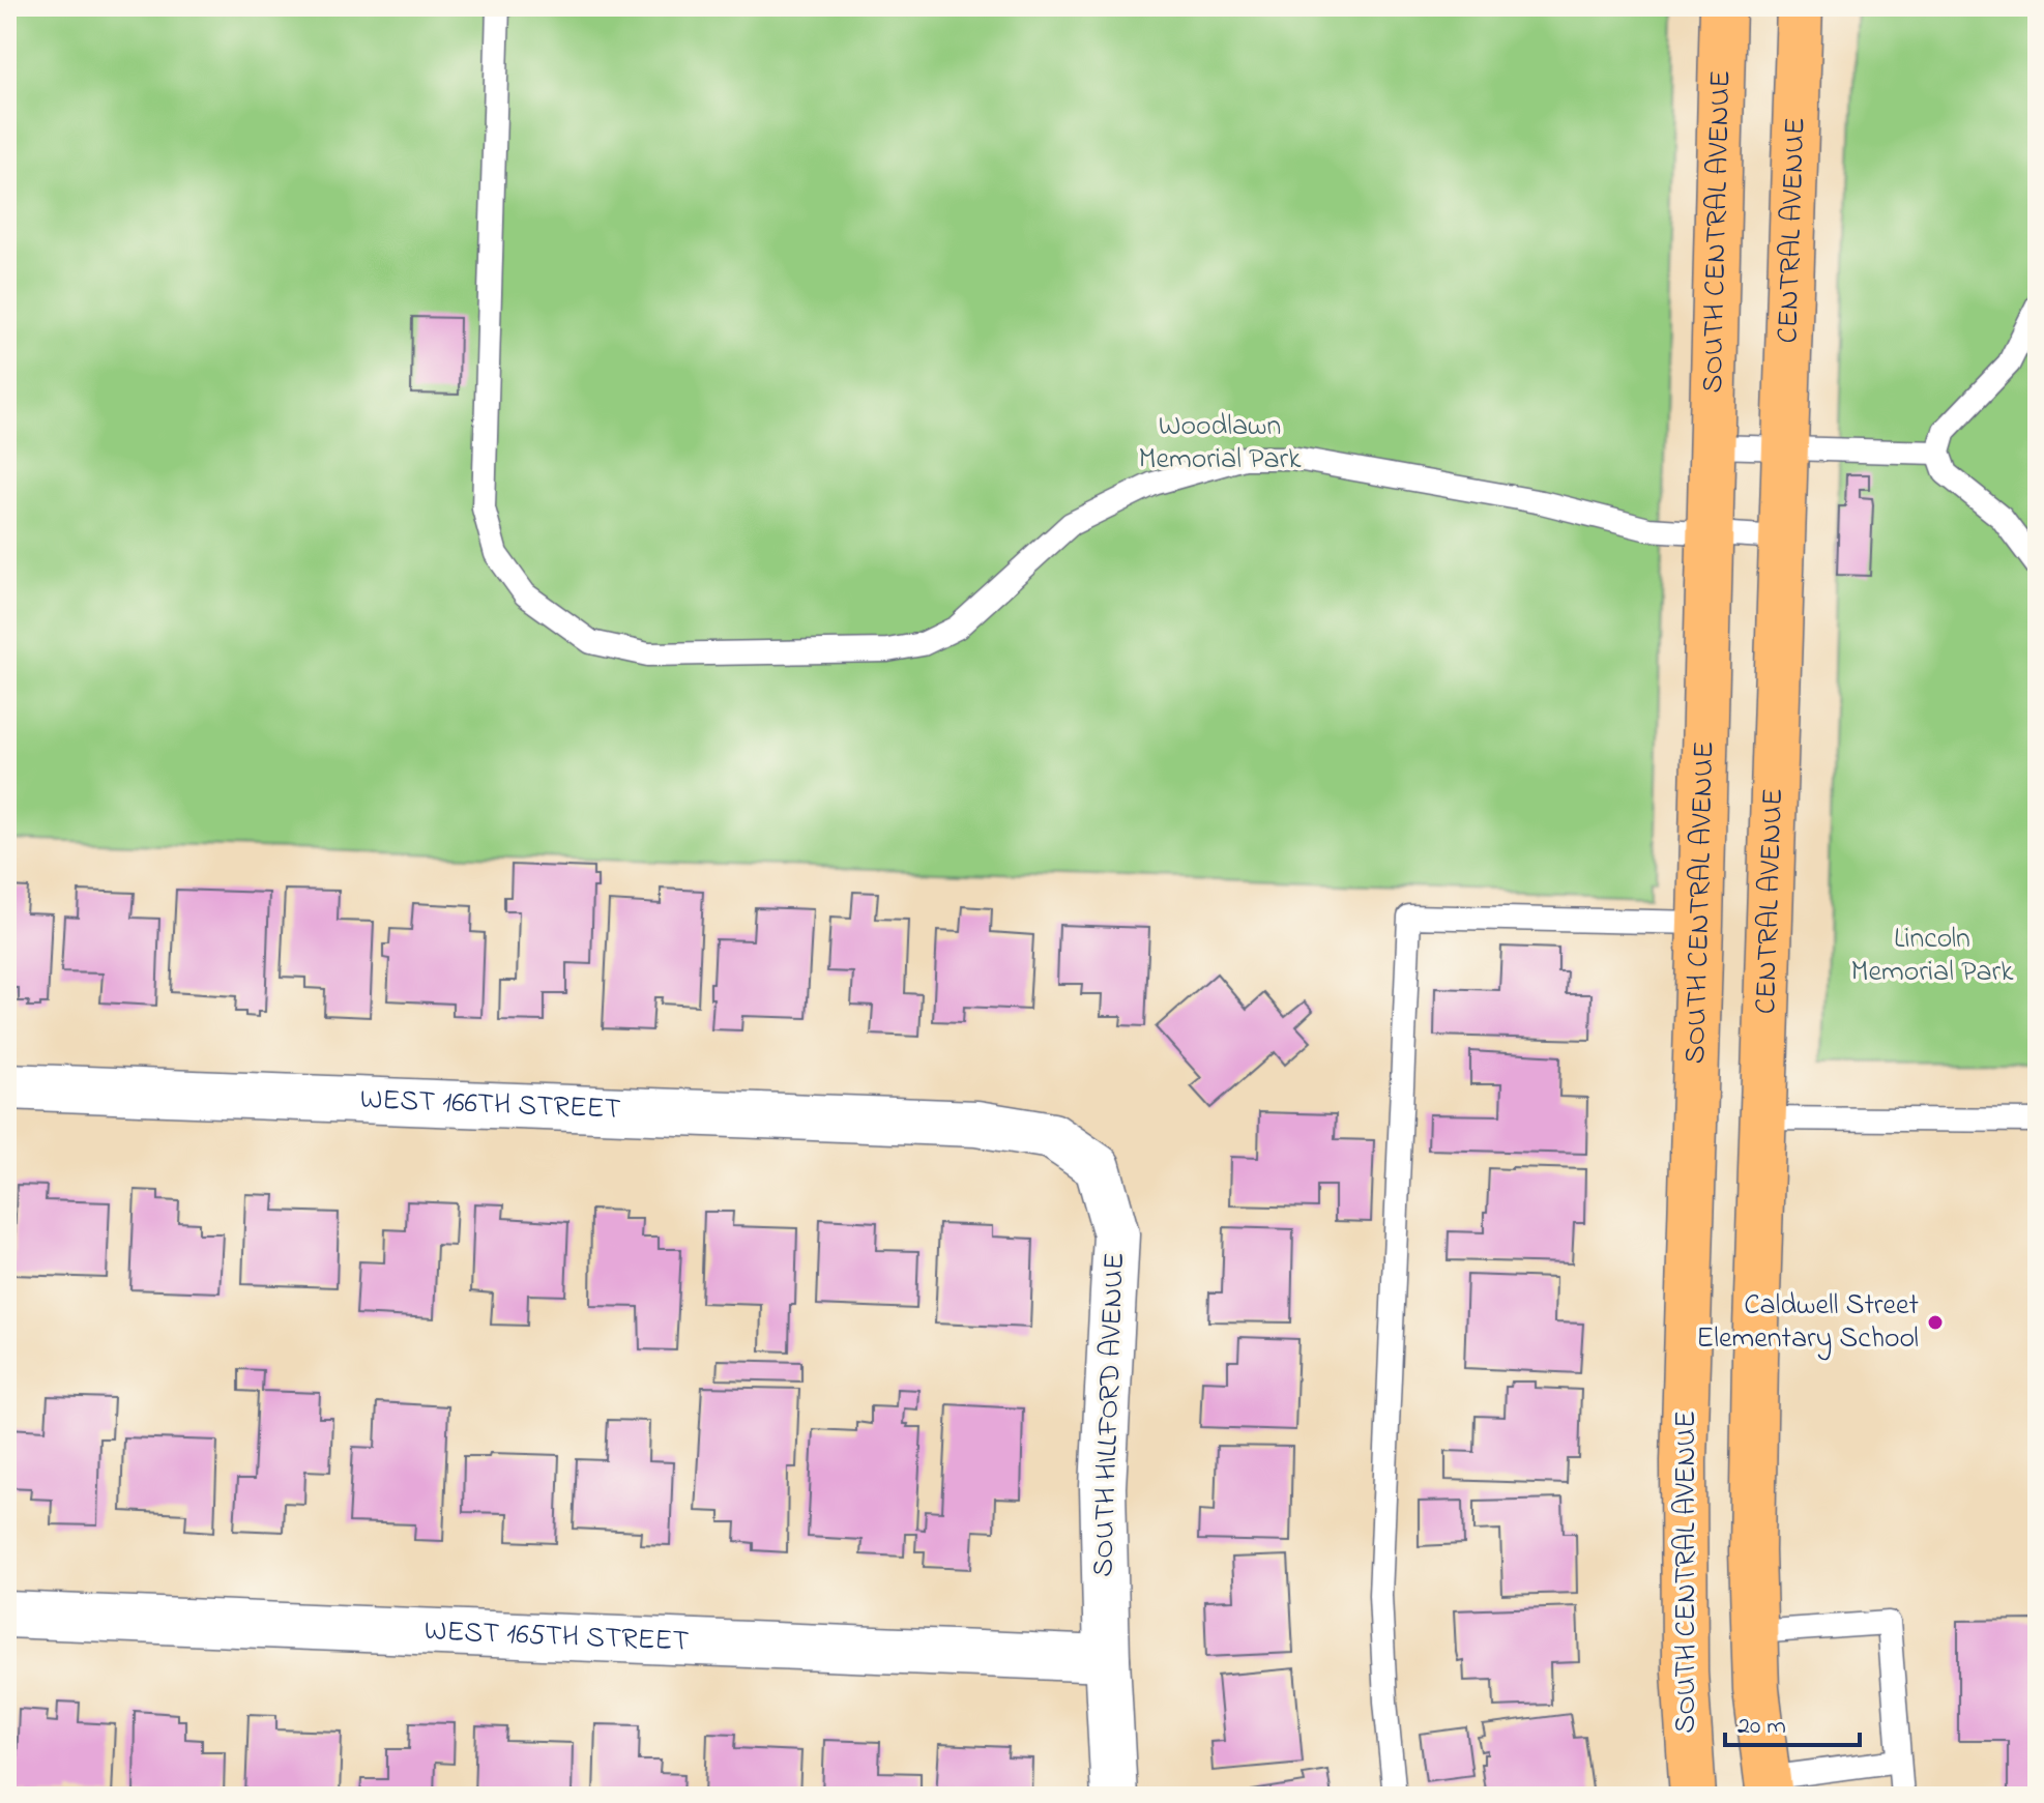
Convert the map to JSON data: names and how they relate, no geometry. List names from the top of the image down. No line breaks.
{"streets":{"main road":["SOUTH CENTRAL AVENUE","CENTRAL AVENUE"],"street":["WEST 166TH STREET","SOUTH HILLFORD AVENUE","WEST 165TH STREET"]},"crossings":[["WEST 166TH STREET","SOUTH HILLFORD AVENUE"],["SOUTH HILLFORD AVENUE","WEST 165TH STREET"]],"parks":["Woodlawn Memorial Park","Lincoln Memorial Park"],"places":["Caldwell Street Elementary School"],"scale_bar":"20 m"}
